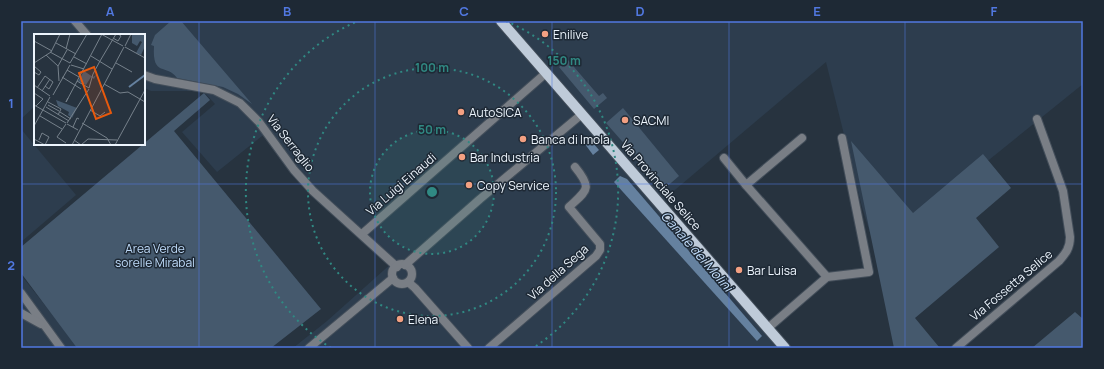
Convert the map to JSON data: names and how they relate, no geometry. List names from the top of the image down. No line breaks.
{"streets":{"main road":["Via Provinciale Selice"],"street":["Via Serraglio","Via Luigi Einaudi","Via della Sega","Via Fossetta Selice"]},"crossings":[["Via Serraglio","Via Luigi Einaudi"],["Via Luigi Einaudi","Via Provinciale Selice"]],"water":["Canale dei Molini"],"parks":["Area Verde sorelle Mirabal"],"places":["Enilive","AutoSICA","SACMI","Banca di Imola","Bar Industria","Copy Service","Bar Luisa","Elena"],"grid":{"columns":["A","B","C","D","E","F"],"rows":["1","2"]},"rings":["150 m","100 m","50 m"]}
